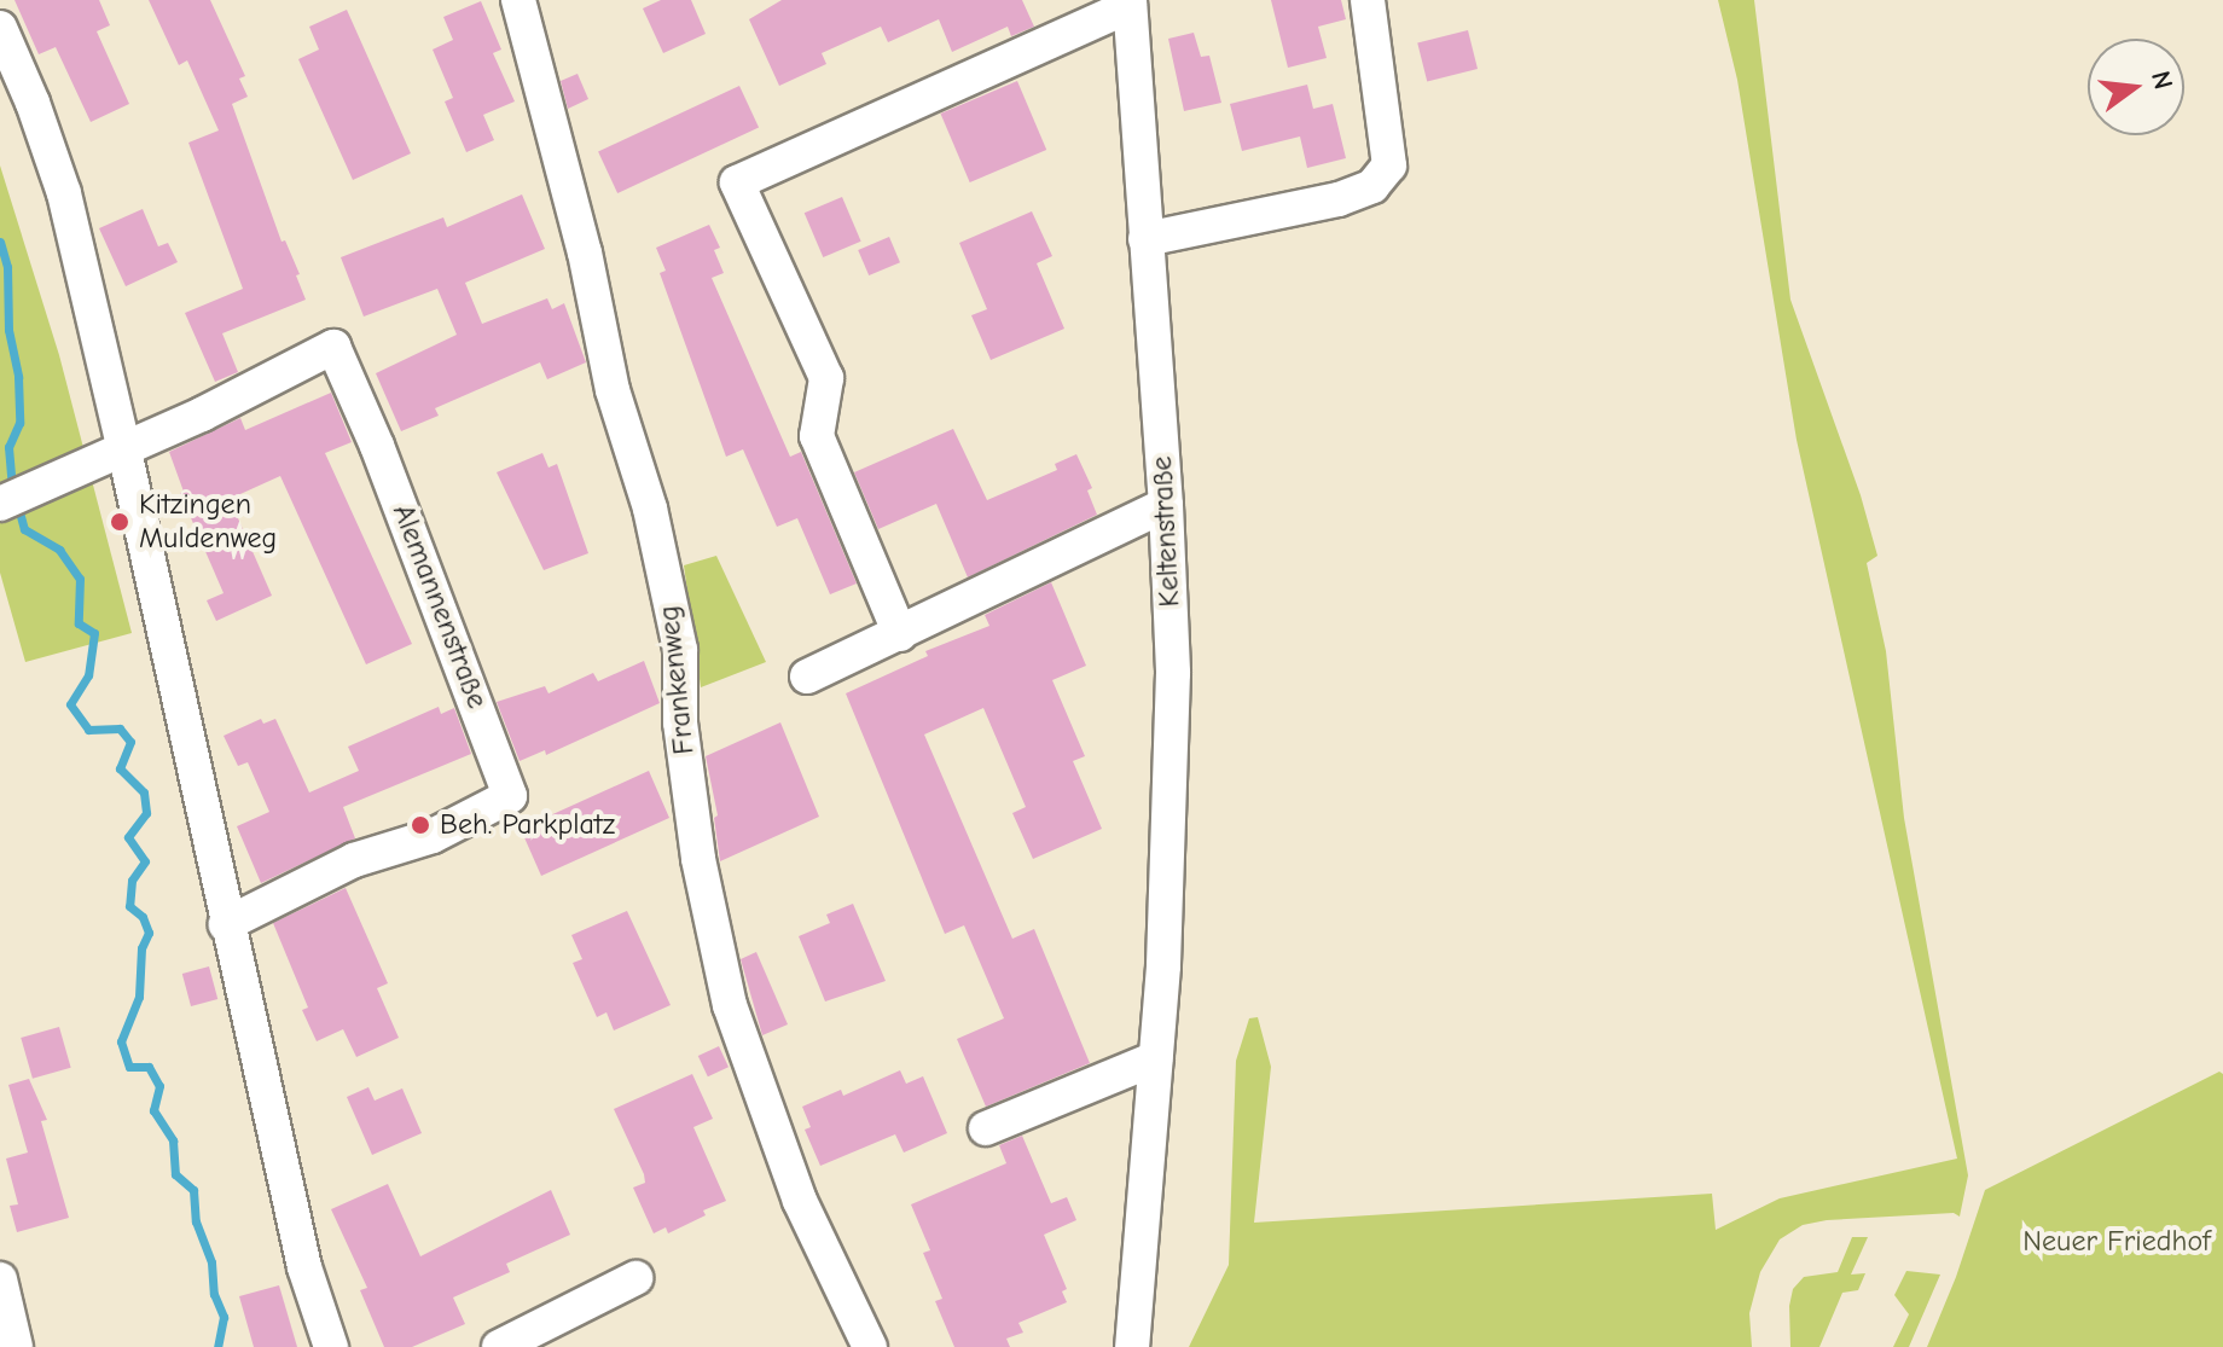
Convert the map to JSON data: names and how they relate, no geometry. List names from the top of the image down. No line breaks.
{"streets":{"street":["Keltenstraße","Alemannenstraße","Frankenweg"]},"parks":["Neuer Friedhof"],"places":["Kitzingen Muldenweg","Beh. Parkplatz"],"north":"right"}
